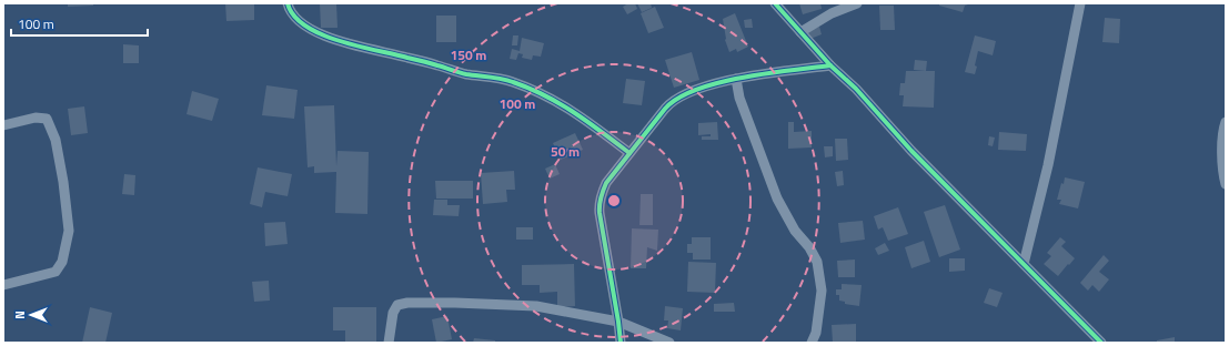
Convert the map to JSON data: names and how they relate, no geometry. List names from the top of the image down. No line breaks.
{"scale_bar":"100 m","north":"left","rings":["150 m","100 m","50 m"]}
